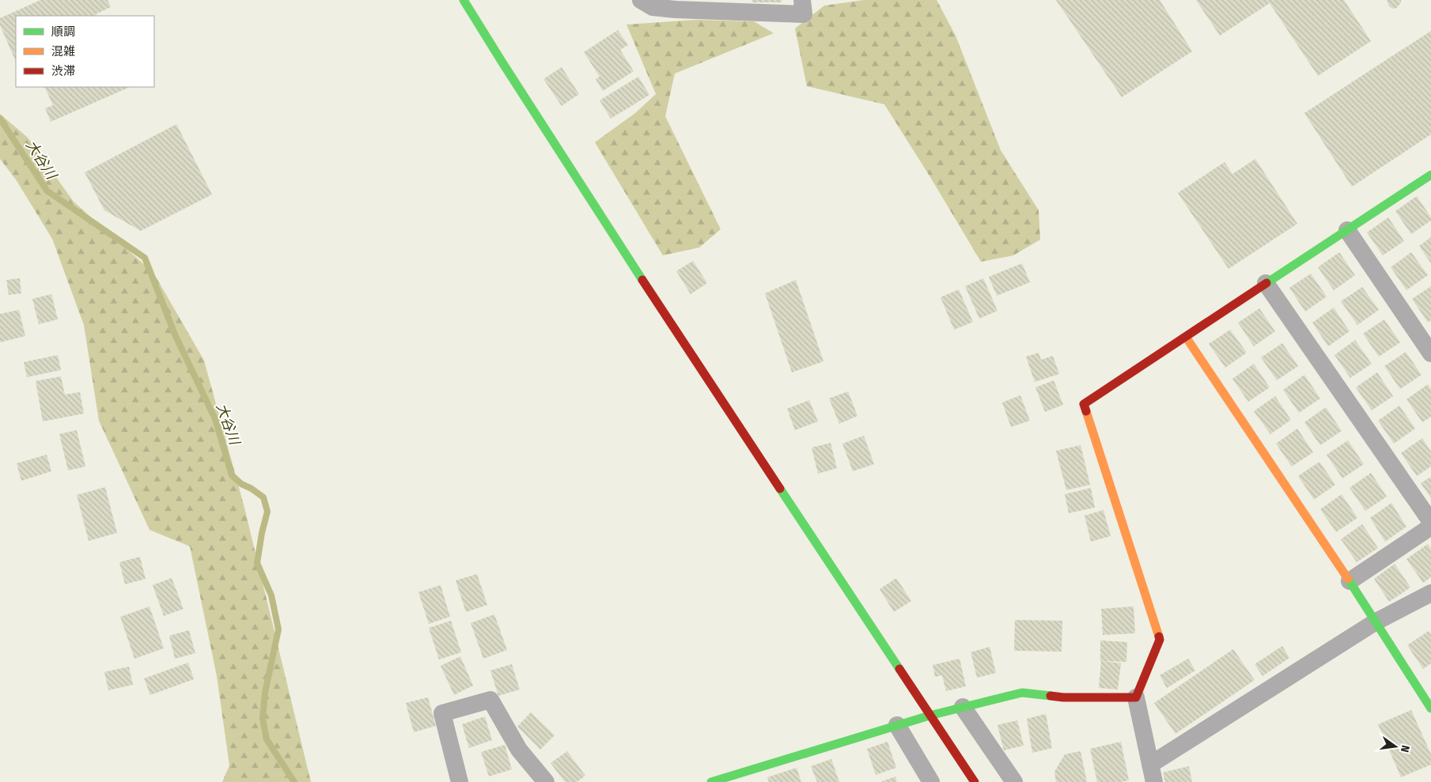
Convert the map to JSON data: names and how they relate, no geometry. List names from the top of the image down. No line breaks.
{"water":["大谷川"],"legend":["順調","混雑","渋滞"],"north":"right"}
